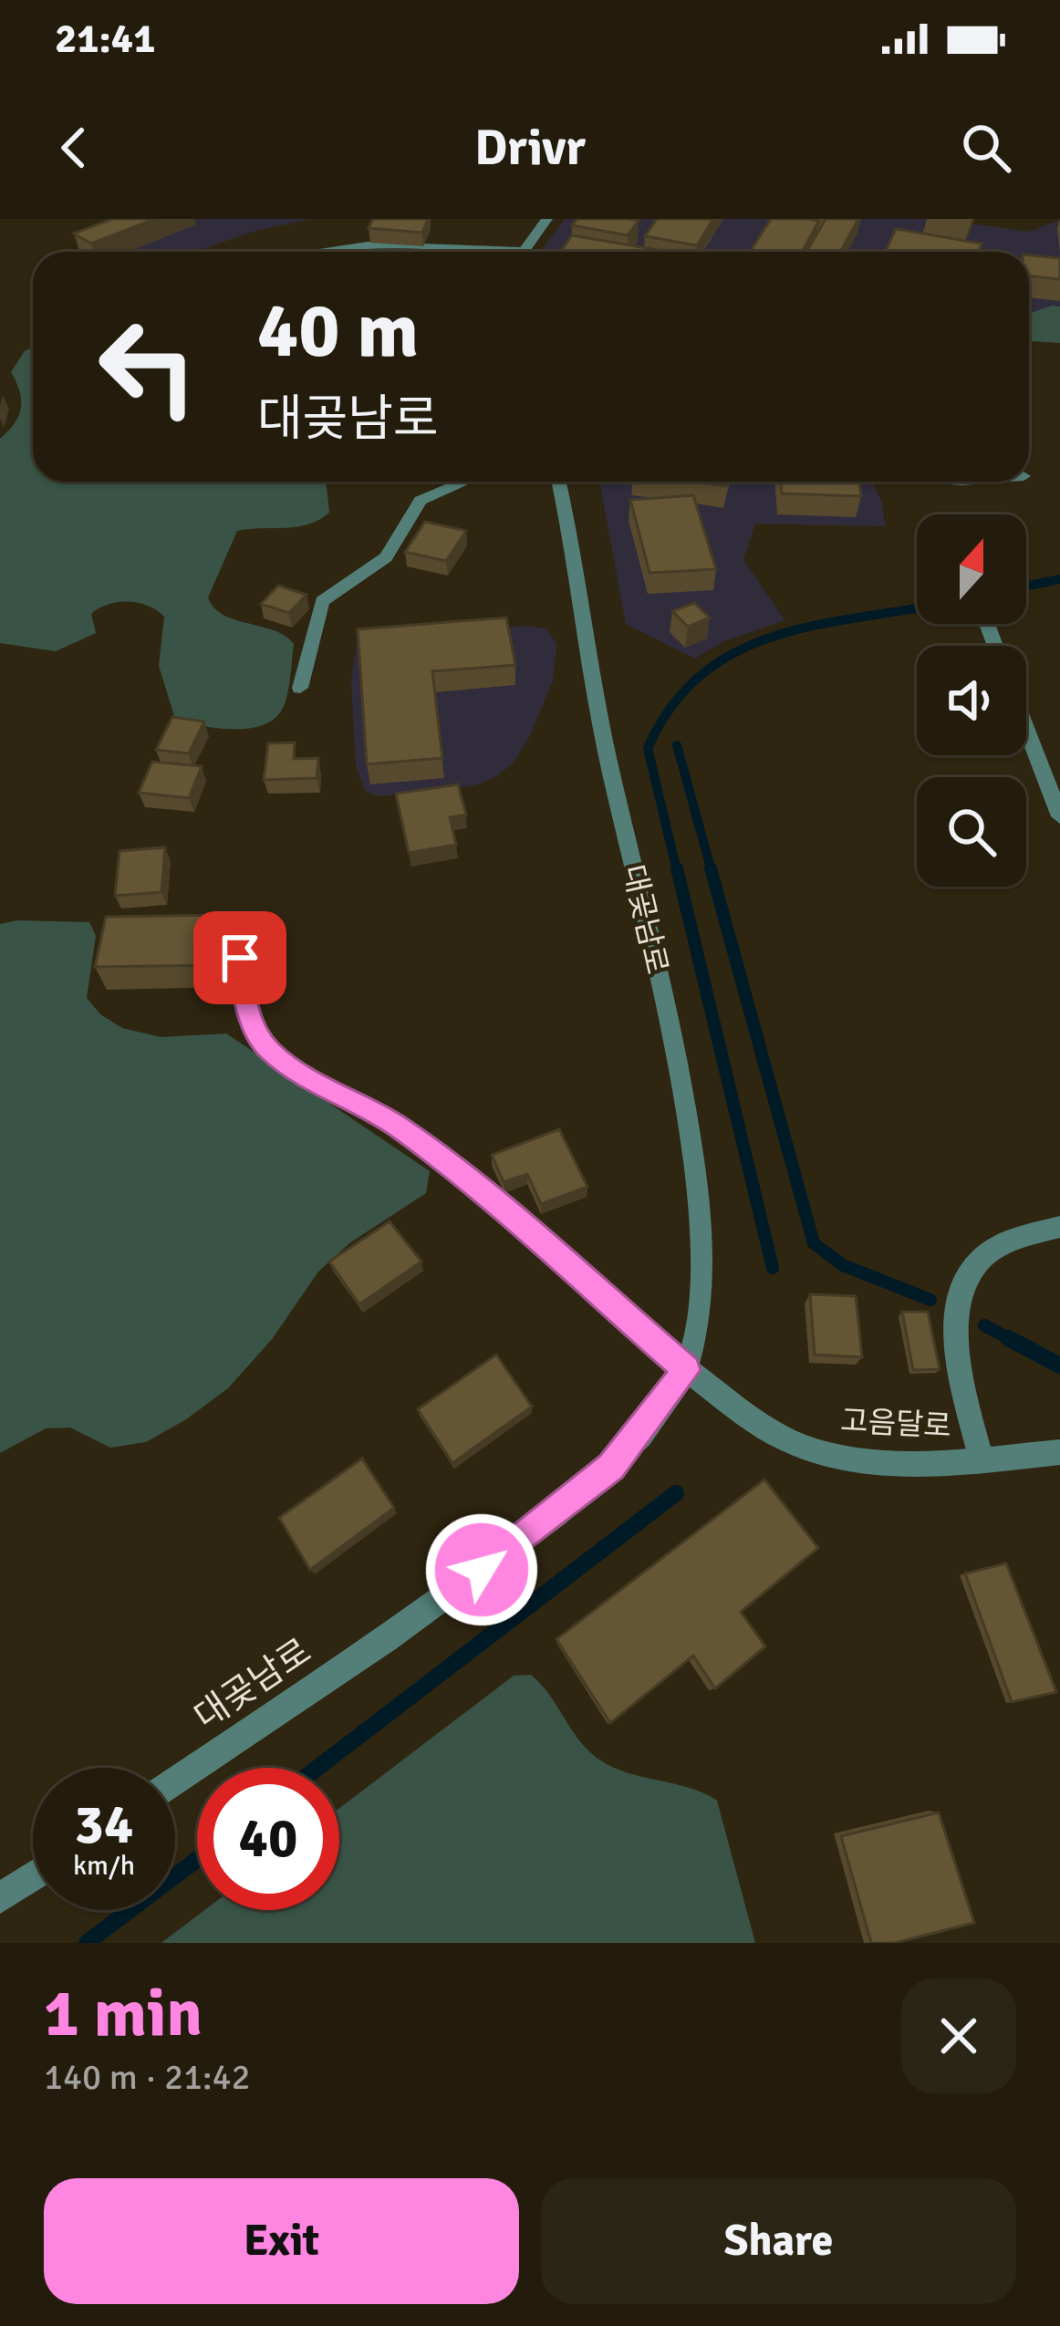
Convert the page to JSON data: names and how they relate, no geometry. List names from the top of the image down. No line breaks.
{"streets":{"street":["대곶남로","고음달로"]},"crossings":[["대곶남로","고음달로"]],"north":"top","page":{"status":"21:41","header":"Drivr","turn":["40 m","대곶남로"],"speed":"34 km/h","limit":"40","heading":["1 min","140 m · 21:42"],"buttons":["Exit","Share"]}}
